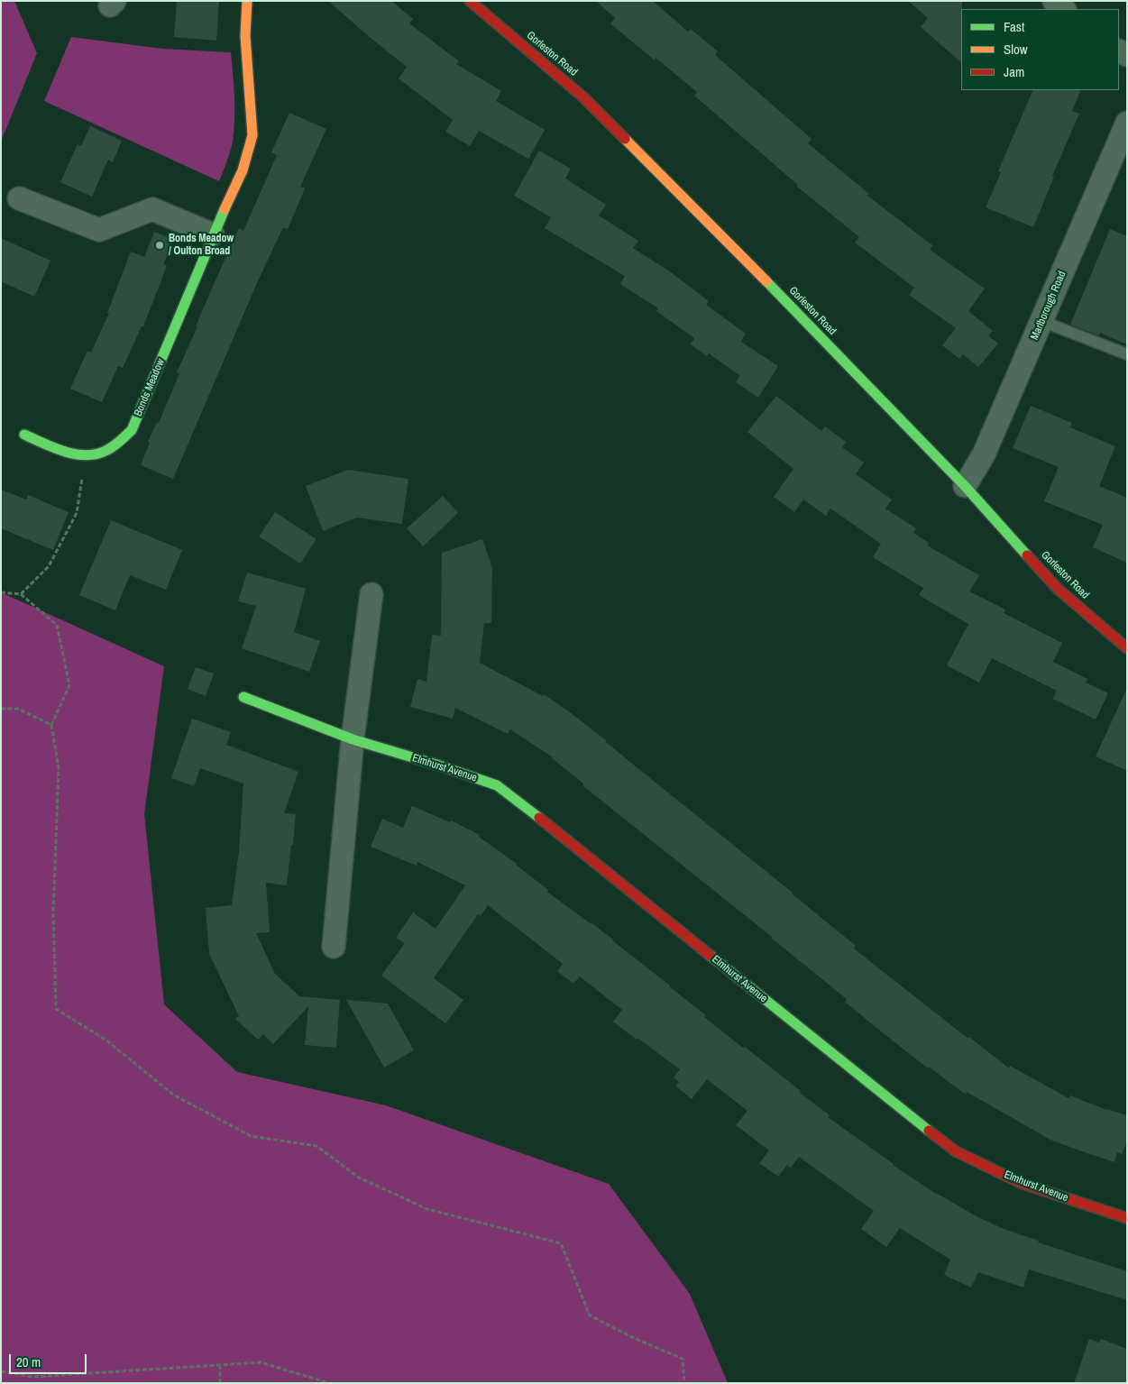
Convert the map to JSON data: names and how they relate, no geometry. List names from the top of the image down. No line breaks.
{"streets":{"street":["Gorleston Road","Marlborough Road","Bonds Meadow","Elmhurst Avenue"]},"crossings":[["Gorleston Road","Marlborough Road"]],"places":["Bonds Meadow / Oulton Broad"],"legend":["Fast","Slow","Jam"],"scale_bar":"20 m"}
